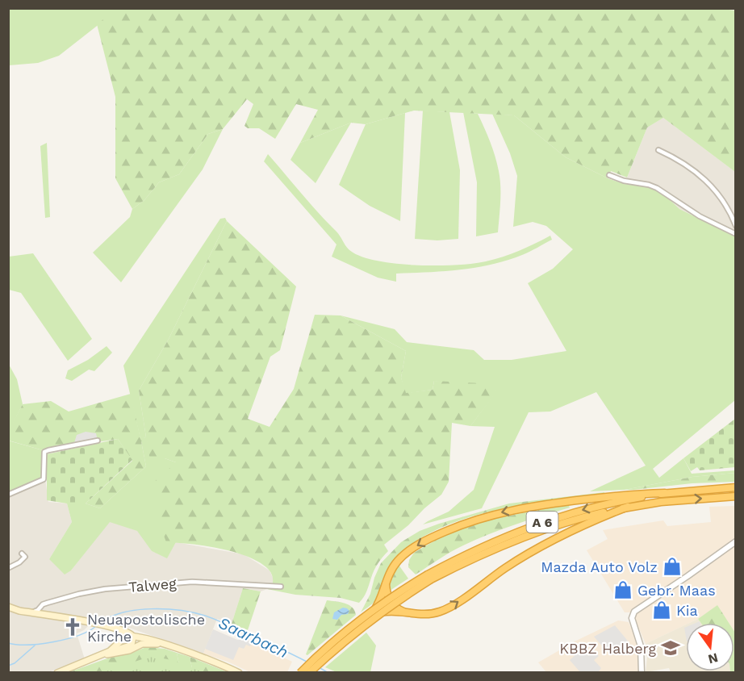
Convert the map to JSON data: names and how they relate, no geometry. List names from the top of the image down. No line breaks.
{"streets":{"highway":["A 6"],"street":["Talweg"]},"water":["Saarbach"],"places":{"shop":["Mazda Auto Volz","Gebr. Maas","Kia"],"church":["Neuapostolische Kirche"],"school or university":["KBBZ Halberg"]},"north":"bottom"}
